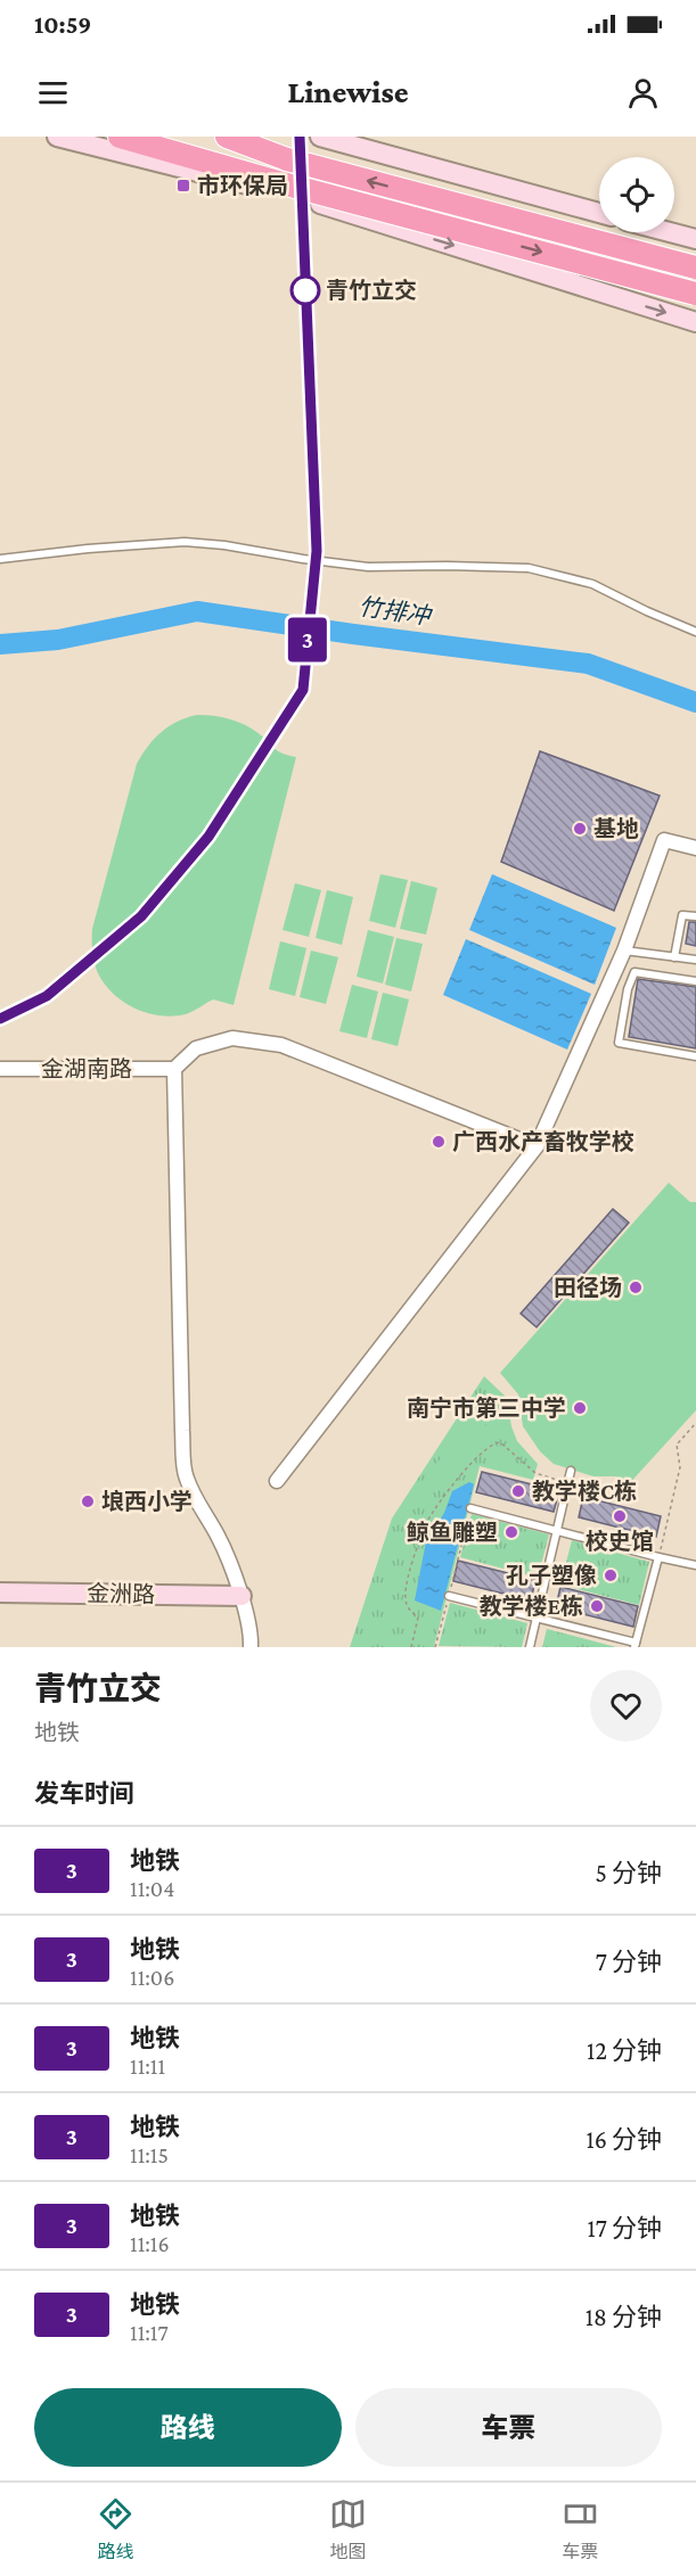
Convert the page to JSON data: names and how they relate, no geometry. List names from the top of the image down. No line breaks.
{"streets":{"main road":["金洲路"],"street":["金湖南路"]},"water":["竹排冲"],"places":{"transit":["市环保局"],"other":["青竹立交","基地","广西水产畜牧学校","田径场","南宁市第三中学","教学楼C栋","埌西小学","校史馆","鲸鱼雕塑","孔子塑像","教学楼E栋"]},"lines":["metro line 3"],"page":{"status":"10:59","header":"Linewise","on_map":"3","heading":[["青竹立交","地铁"],"发车时间"],"list":[{"mark":"3","name":"地铁","note":"11:04","value":"5 分钟"},{"mark":"3","name":"地铁","note":"11:06","value":"7 分钟"},{"mark":"3","name":"地铁","note":"11:11","value":"12 分钟"},{"mark":"3","name":"地铁","note":"11:15","value":"16 分钟"},{"mark":"3","name":"地铁","note":"11:16","value":"17 分钟"},{"mark":"3","name":"地铁","note":"11:17","value":"18 分钟"}],"buttons":["路线","车票"],"tabs":["路线","地图","车票"]}}
